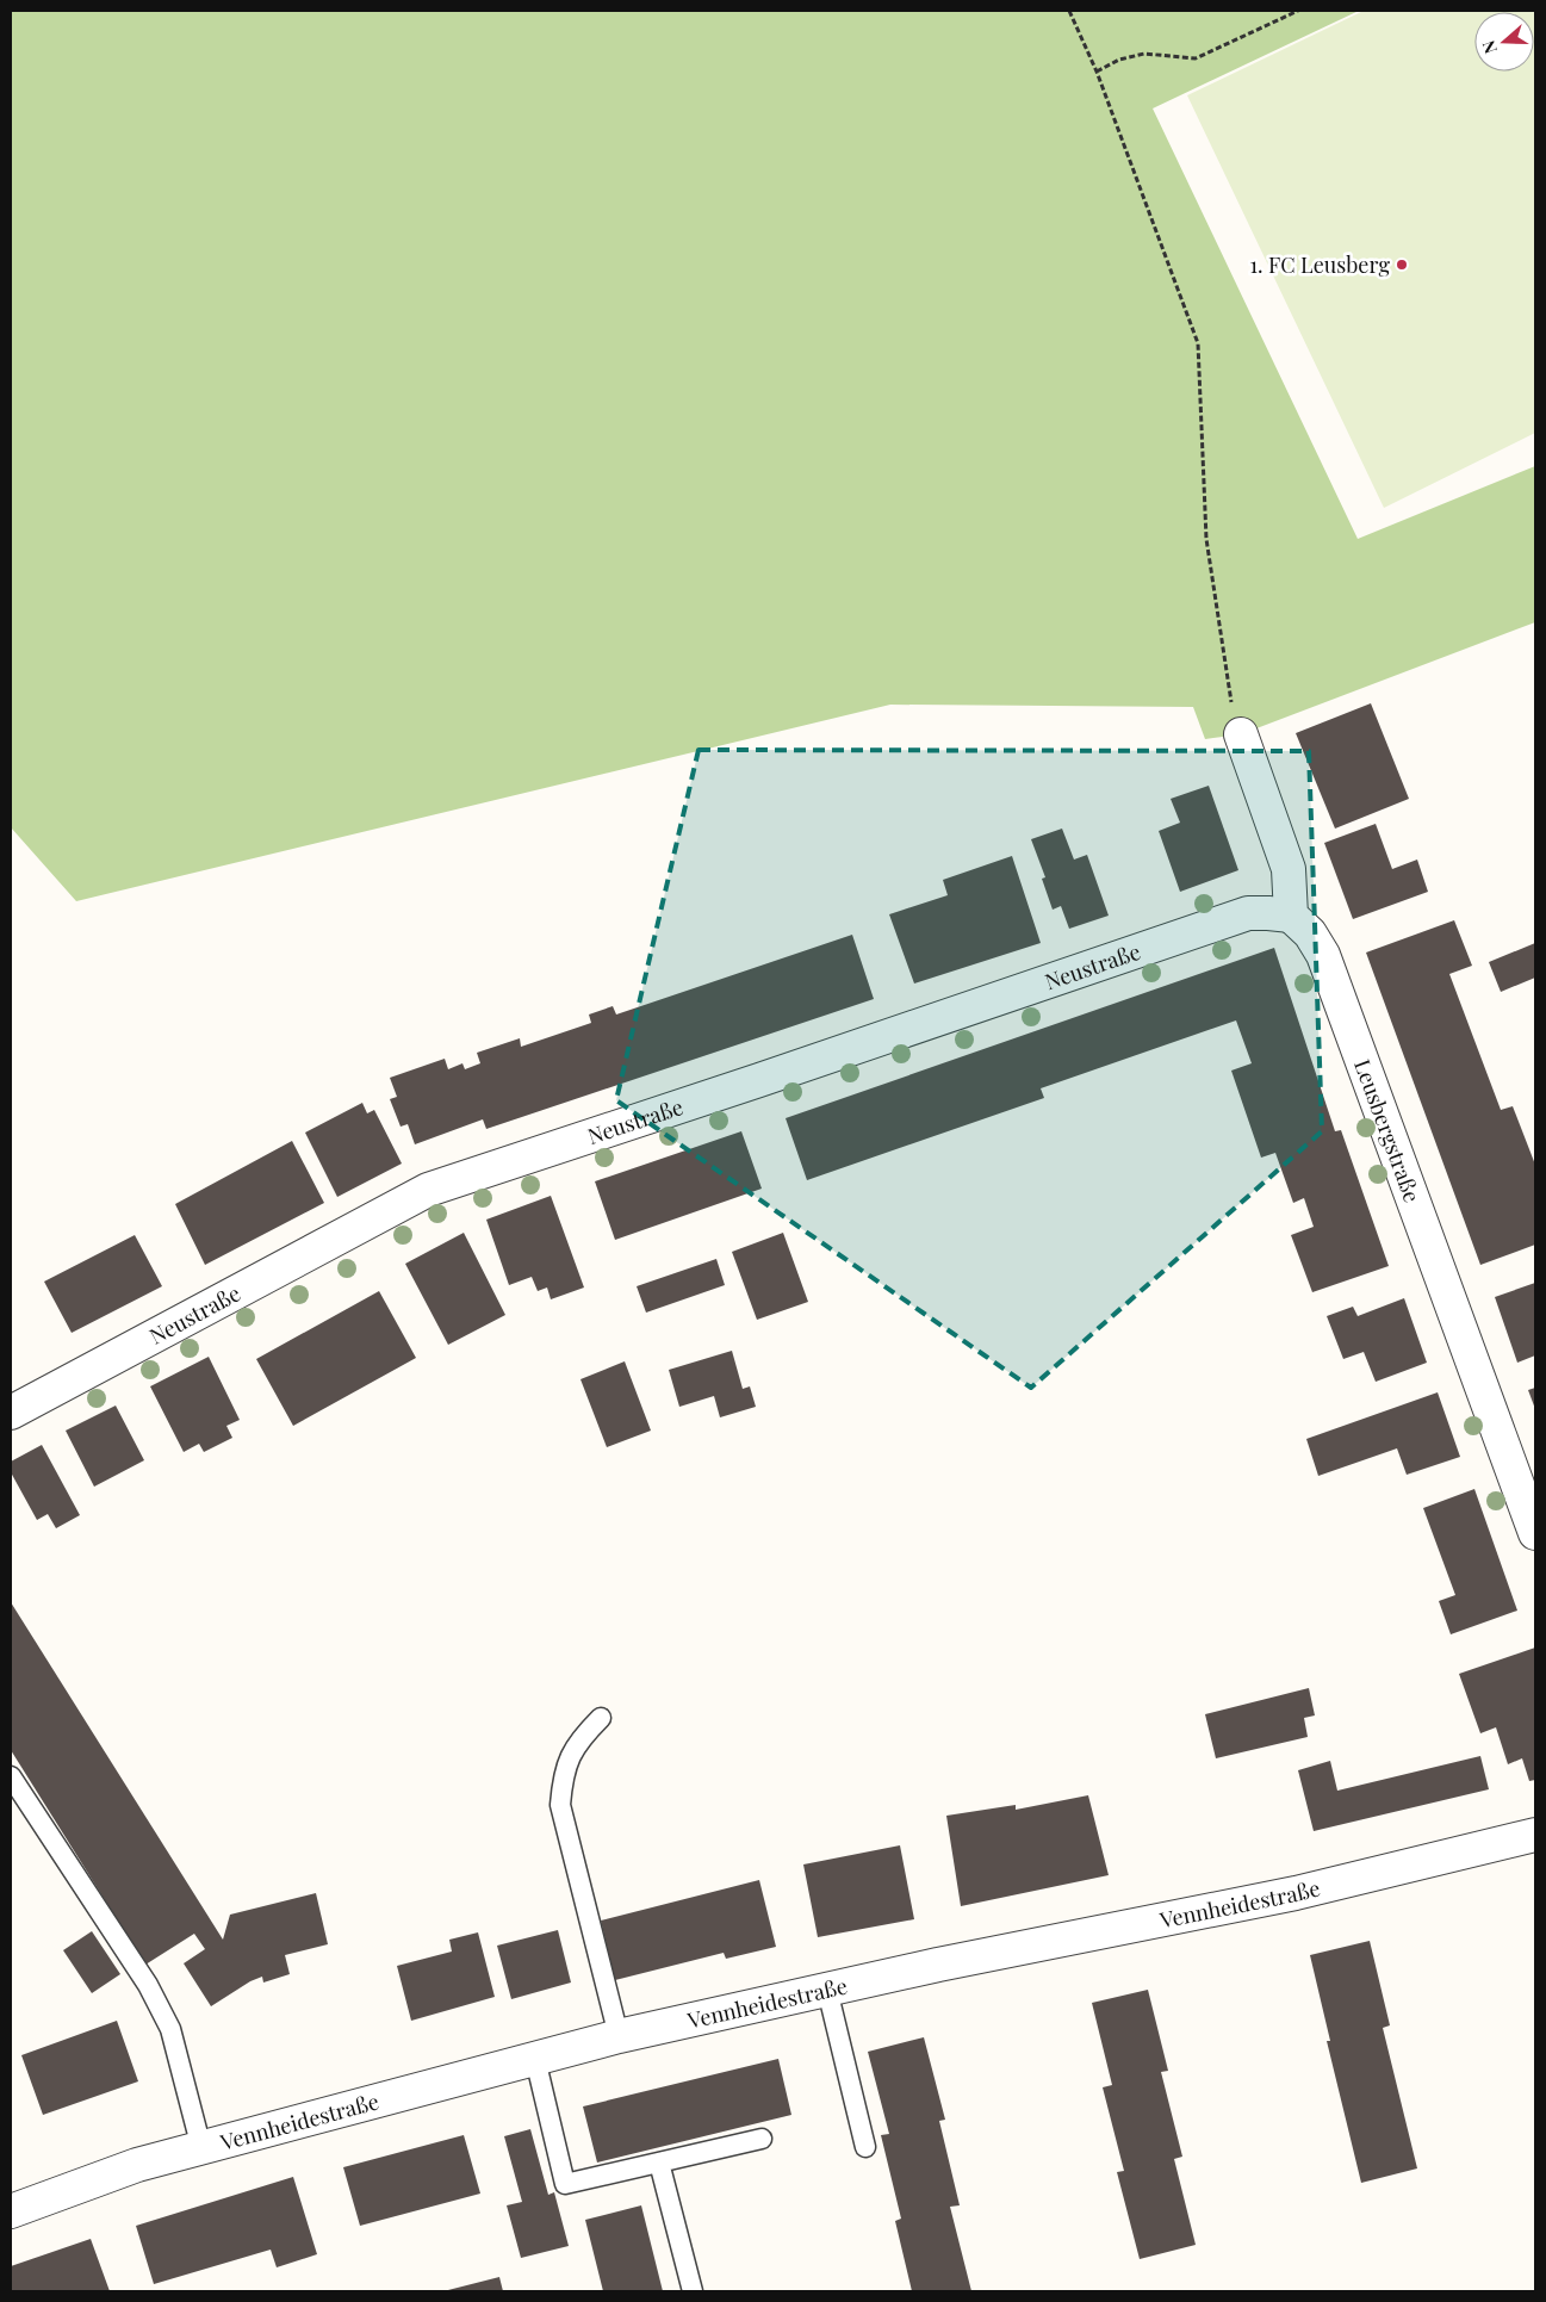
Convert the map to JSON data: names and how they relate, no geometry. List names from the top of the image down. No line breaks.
{"streets":{"street":["Neustraße","Leusbergstraße","Vennheidestraße"]},"crossings":[["Neustraße","Leusbergstraße"]],"places":["1. FC Leusberg"],"north":"left"}
